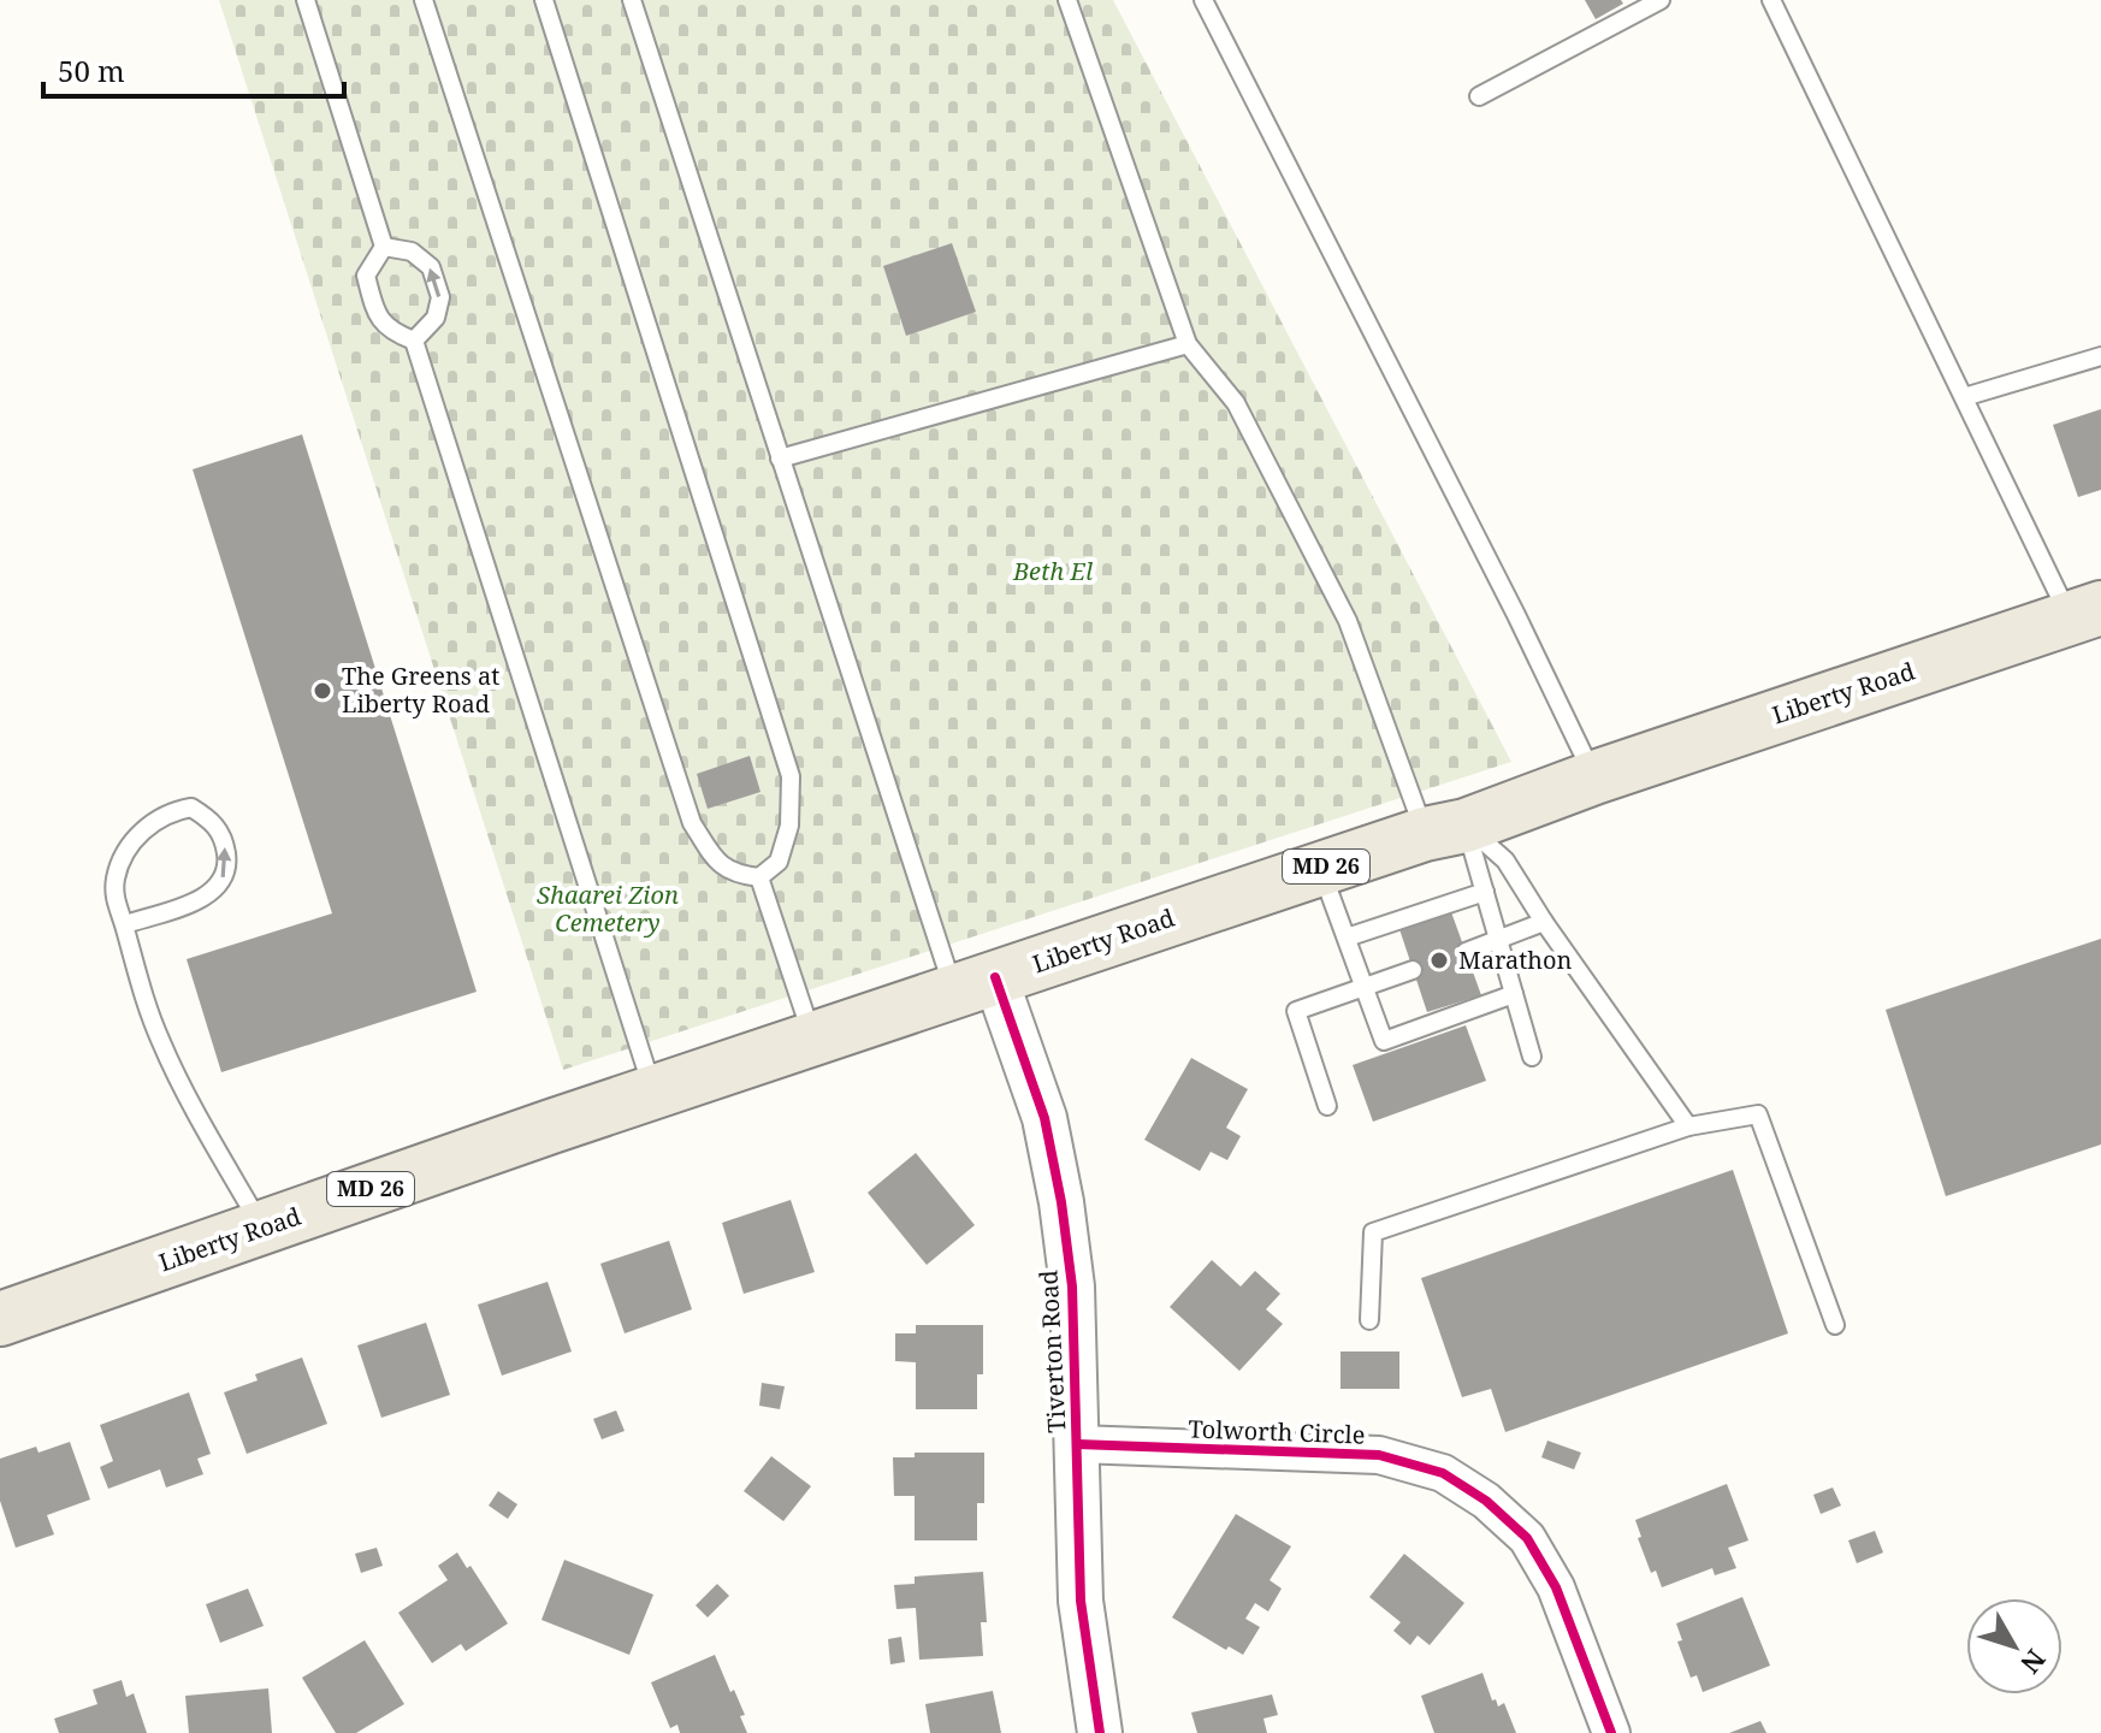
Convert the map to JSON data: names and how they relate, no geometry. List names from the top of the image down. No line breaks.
{"streets":{"main road":["Liberty Road","MD 26"],"street":["Tiverton Road","Tolworth Circle"]},"crossings":[["Liberty Road","Tiverton Road"],["Tiverton Road","Tolworth Circle"]],"parks":["Beth El","Shaarei Zion Cemetery"],"places":["The Greens at Liberty Road","Marathon"],"scale_bar":"50 m","north":"bottom right"}
